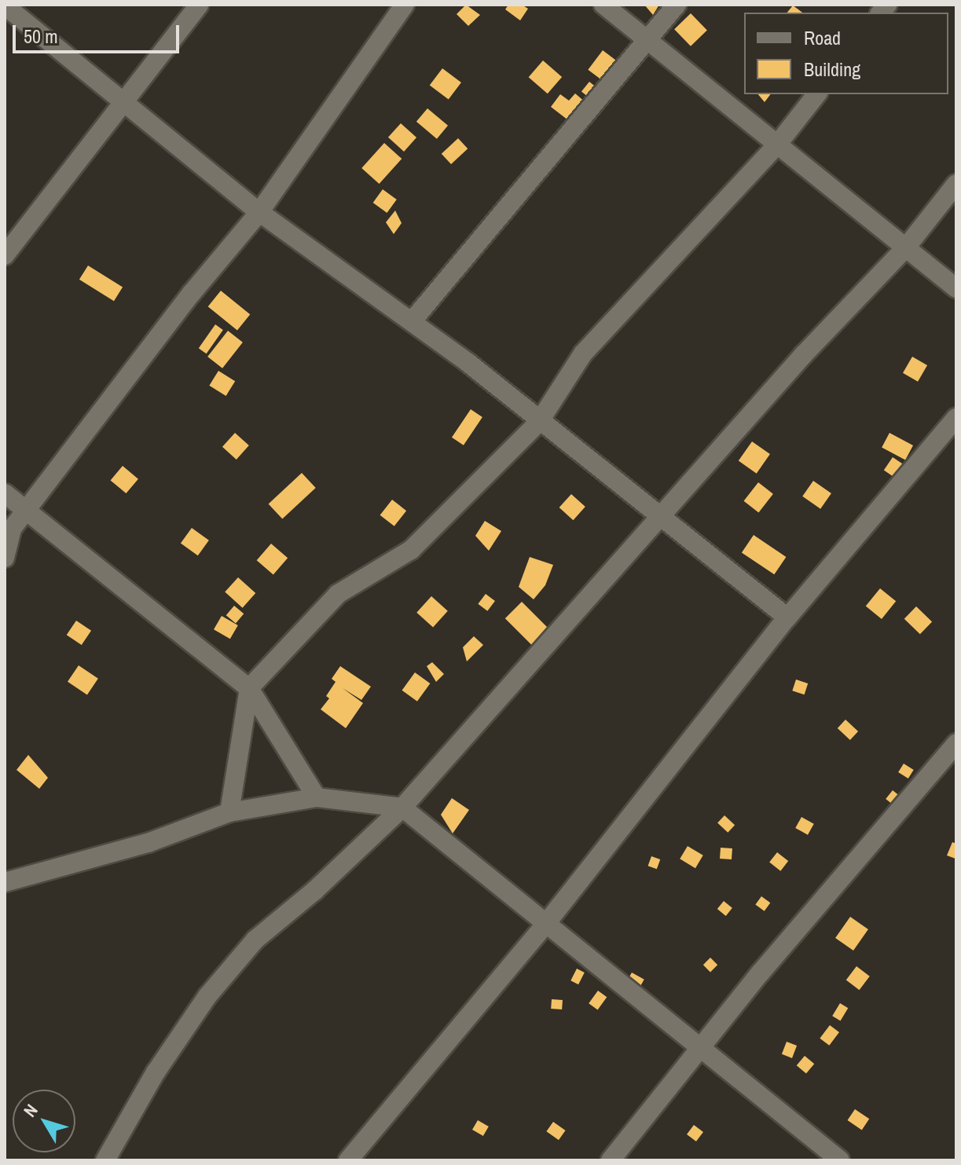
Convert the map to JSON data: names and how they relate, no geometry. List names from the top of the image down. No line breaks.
{"legend":["Road","Building"],"scale_bar":"50 m","north":"top left"}
